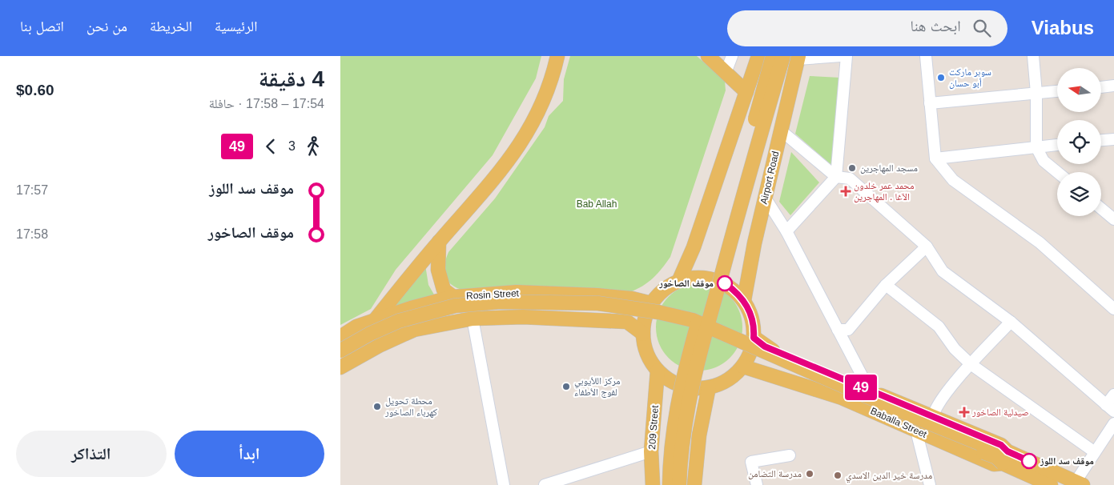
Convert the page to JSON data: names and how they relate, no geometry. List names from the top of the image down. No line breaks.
{"streets":{"main road":["Airport Road","Rosin Street","Baballa Street","209 Street"]},"crossings":[["Airport Road","Rosin Street"],["Airport Road","Baballa Street"],["Airport Road","209 Street"],["Rosin Street","Baballa Street"],["Rosin Street","209 Street"],["Baballa Street","209 Street"]],"parks":["Bab Allah"],"places":{"other":["سوبر ماركت أبو حسان","مسجد المهاجرين","موقف الصاخور","مركز اللأيوبي لفوج الأطفاء","محطة تحويل كهرباء الصاخور","موقف سد اللوز","مدرسة التضامن","مدرسة خير الدين الاسدي"],"health":["محمد عمر خلدون الآغا . المهاجرين","صيدلية الصاخور"]},"lines":["bus line 49"],"north":"left","page":{"header":"Viabus","search":"ابحث هنا","nav":["الرئيسية","الخريطة","من نحن","اتصل بنا"],"on_map":"49","heading":["4 دقيقة","17:54 – 17:58 · حافلة","$0.60"],"legs":["3","49"],"list":[{"name":"موقف سد اللوز","value":"17:57"},{"name":"موقف الصاخور","value":"17:58"}],"buttons":["ابدأ","التذاكر"]}}
